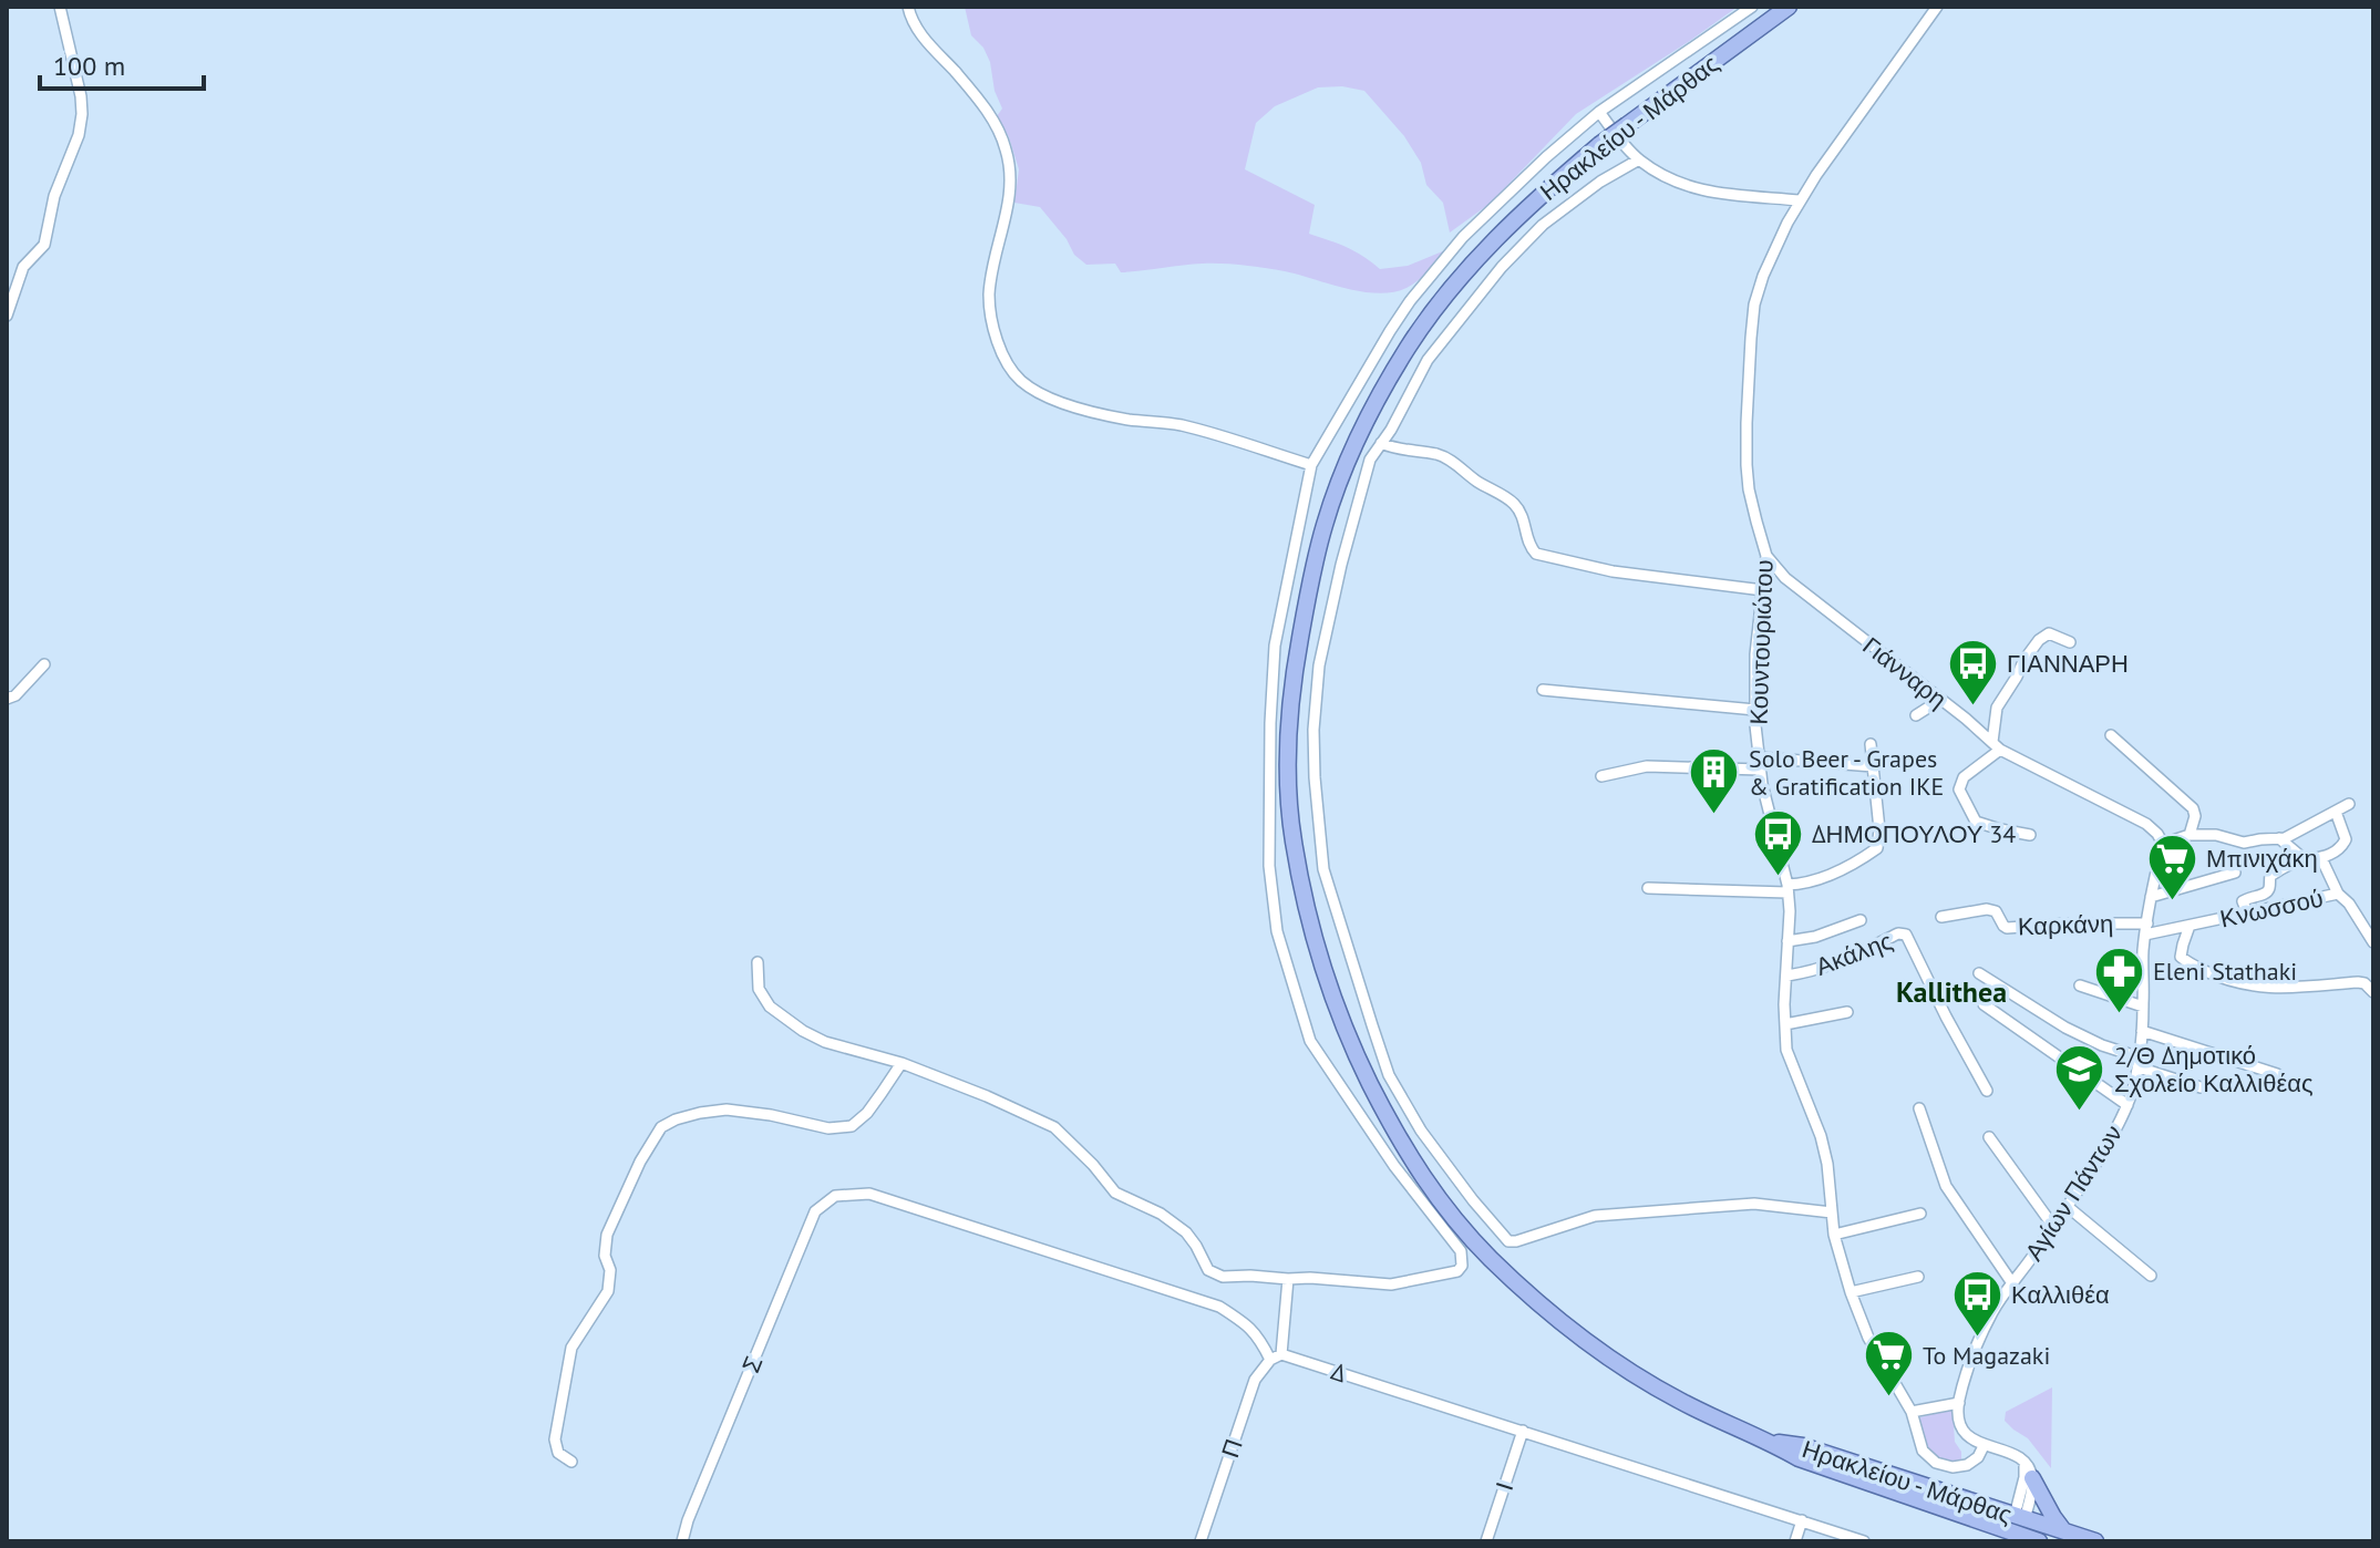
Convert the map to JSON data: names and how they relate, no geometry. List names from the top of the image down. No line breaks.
{"streets":{"main road":["Ηρακλείου - Μάρθας"],"street":["Κουντουριώτου","Γιάνναρη","Κνωσσού","Καρκάνη","Ακάλης","Αγίων Πάντων","Σ","Δ","Π","Ι"]},"crossings":[["Κουντουριώτου","Γιάνναρη"],["Κουντουριώτου","Ακάλης"],["Γιάνναρη","Αγίων Πάντων"],["Κνωσσού","Καρκάνη"],["Κνωσσού","Αγίων Πάντων"],["Καρκάνη","Αγίων Πάντων"],["Σ","Π"],["Δ","Ι"]],"districts":["Kallithea"],"places":{"bus stop":["ΓΙΑΝΝΑΡΗ","ΔΗΜΟΠΟΥΛΟΥ 34","Καλλιθέα"],"building":["Solo Beer - Grapes & Gratification IKE"],"supermarket":["Μπινιχάκη","To Magazaki"],"pharmacy":["Eleni Stathaki"],"school or university":["2/Θ Δημοτικό Σχολείο Καλλιθέας"]},"scale_bar":"100 m"}
